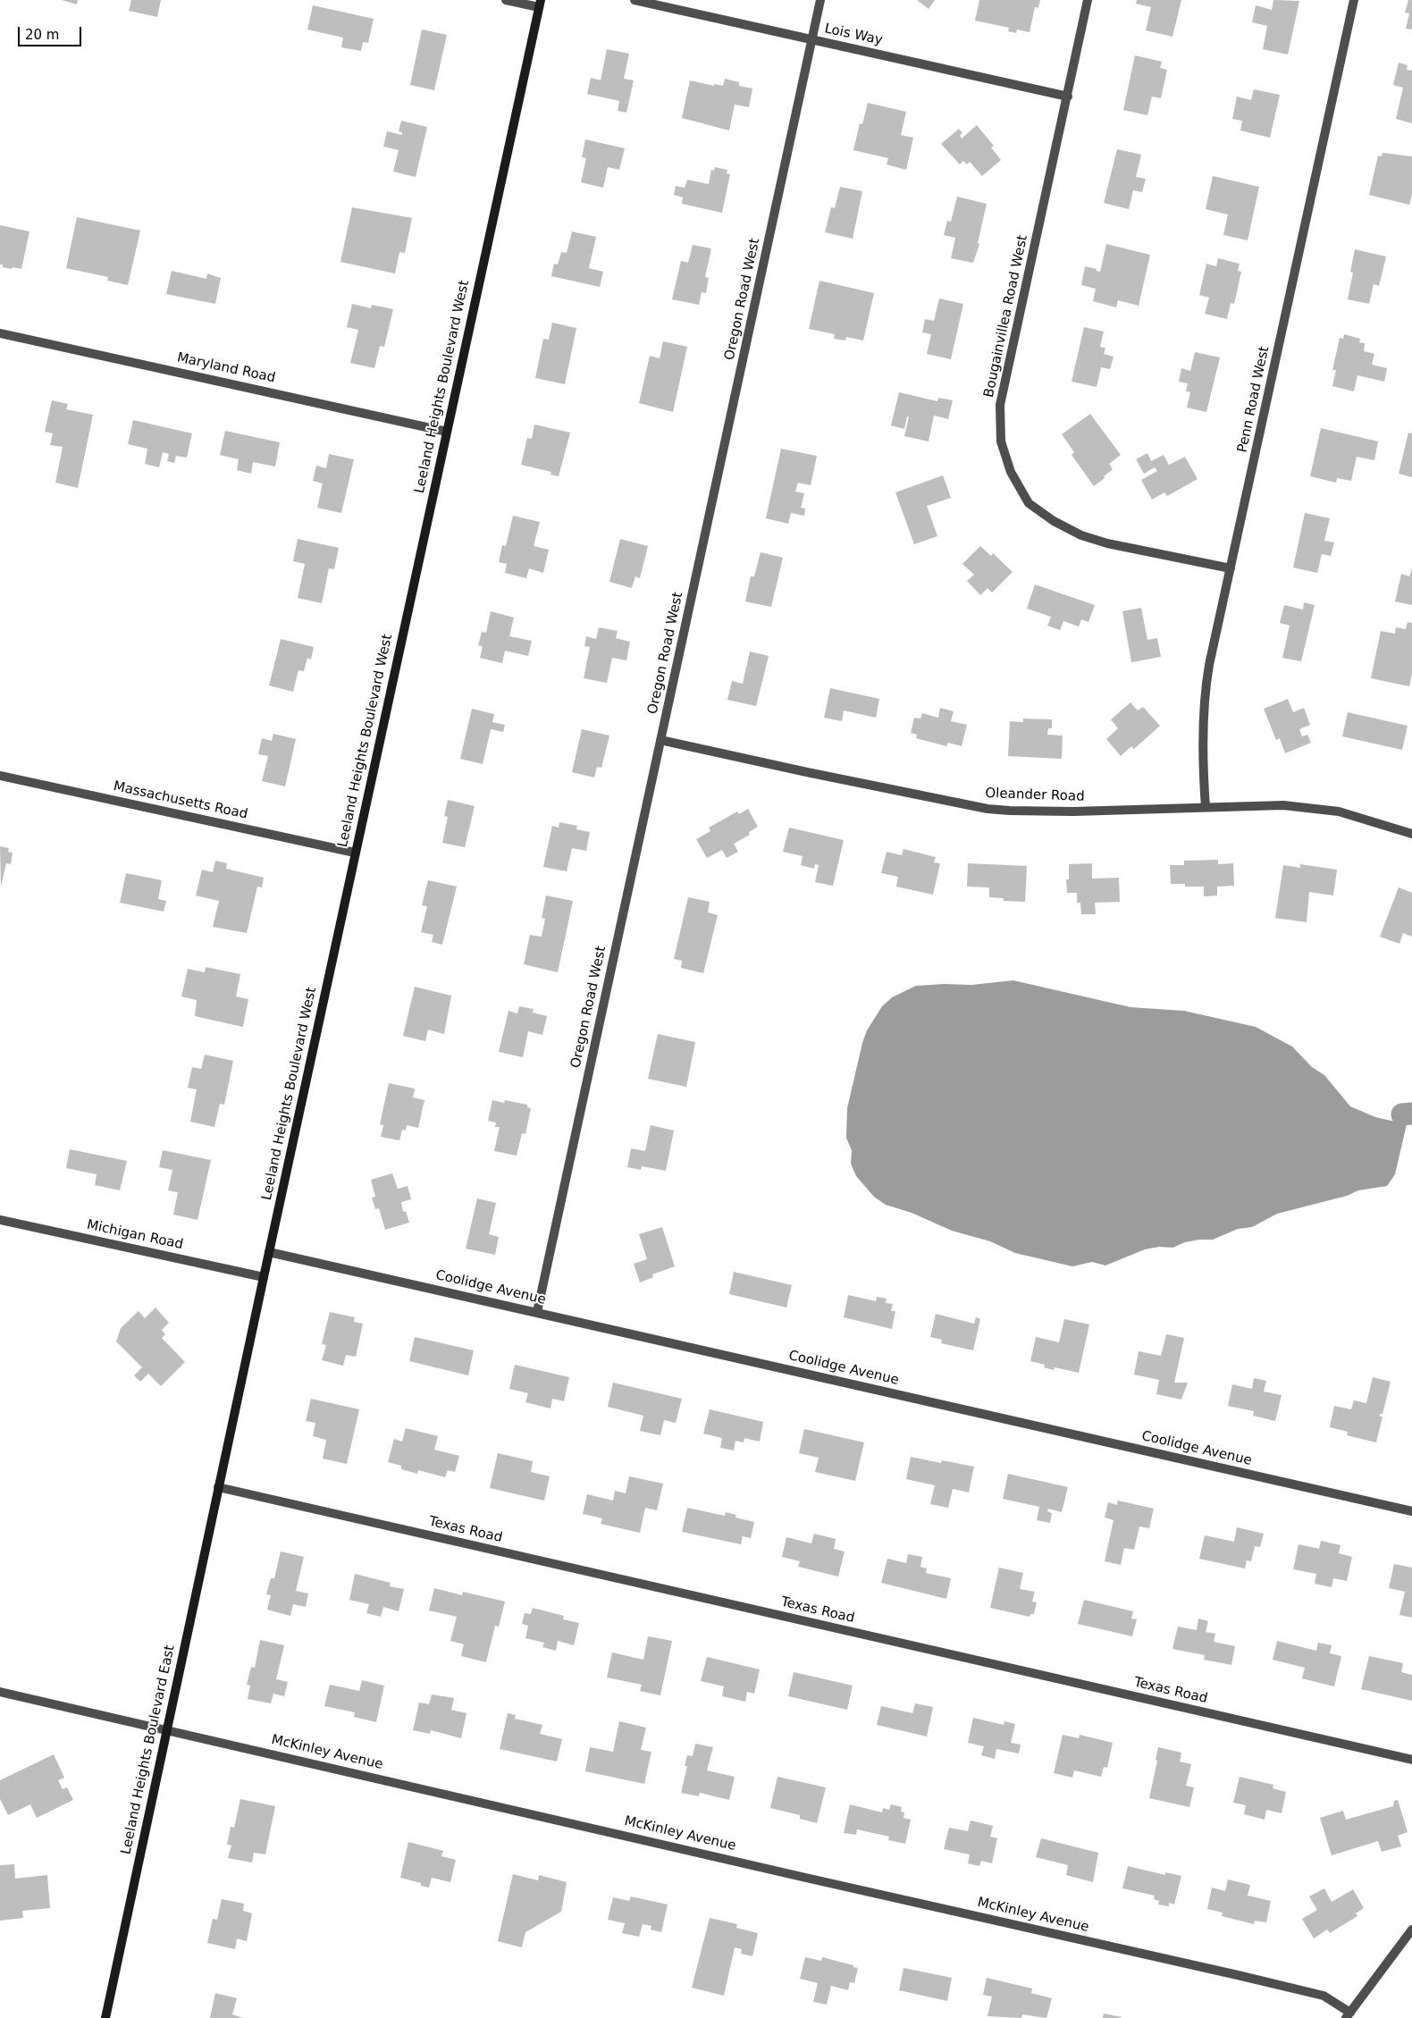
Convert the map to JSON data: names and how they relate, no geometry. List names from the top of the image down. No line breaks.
{"streets":{"main road":["Leeland Heights Boulevard West","Leeland Heights Boulevard East"],"street":["Lois Way","Oregon Road West","Bougainvillea Road West","Maryland Road","Penn Road West","Oleander Road","Massachusetts Road","Michigan Road","Coolidge Avenue","Texas Road","McKinley Avenue"]},"crossings":[["Lois Way","Oregon Road West"],["Lois Way","Bougainvillea Road West"],["Oregon Road West","Oleander Road"],["Oregon Road West","Coolidge Avenue"],["Bougainvillea Road West","Penn Road West"],["Maryland Road","Leeland Heights Boulevard West"],["Leeland Heights Boulevard West","Massachusetts Road"],["Leeland Heights Boulevard West","Michigan Road"],["Leeland Heights Boulevard West","Coolidge Avenue"],["Leeland Heights Boulevard West","Texas Road"],["Leeland Heights Boulevard West","Leeland Heights Boulevard East"],["Penn Road West","Oleander Road"],["Texas Road","Leeland Heights Boulevard East"],["Leeland Heights Boulevard East","McKinley Avenue"]],"scale_bar":"20 m"}
